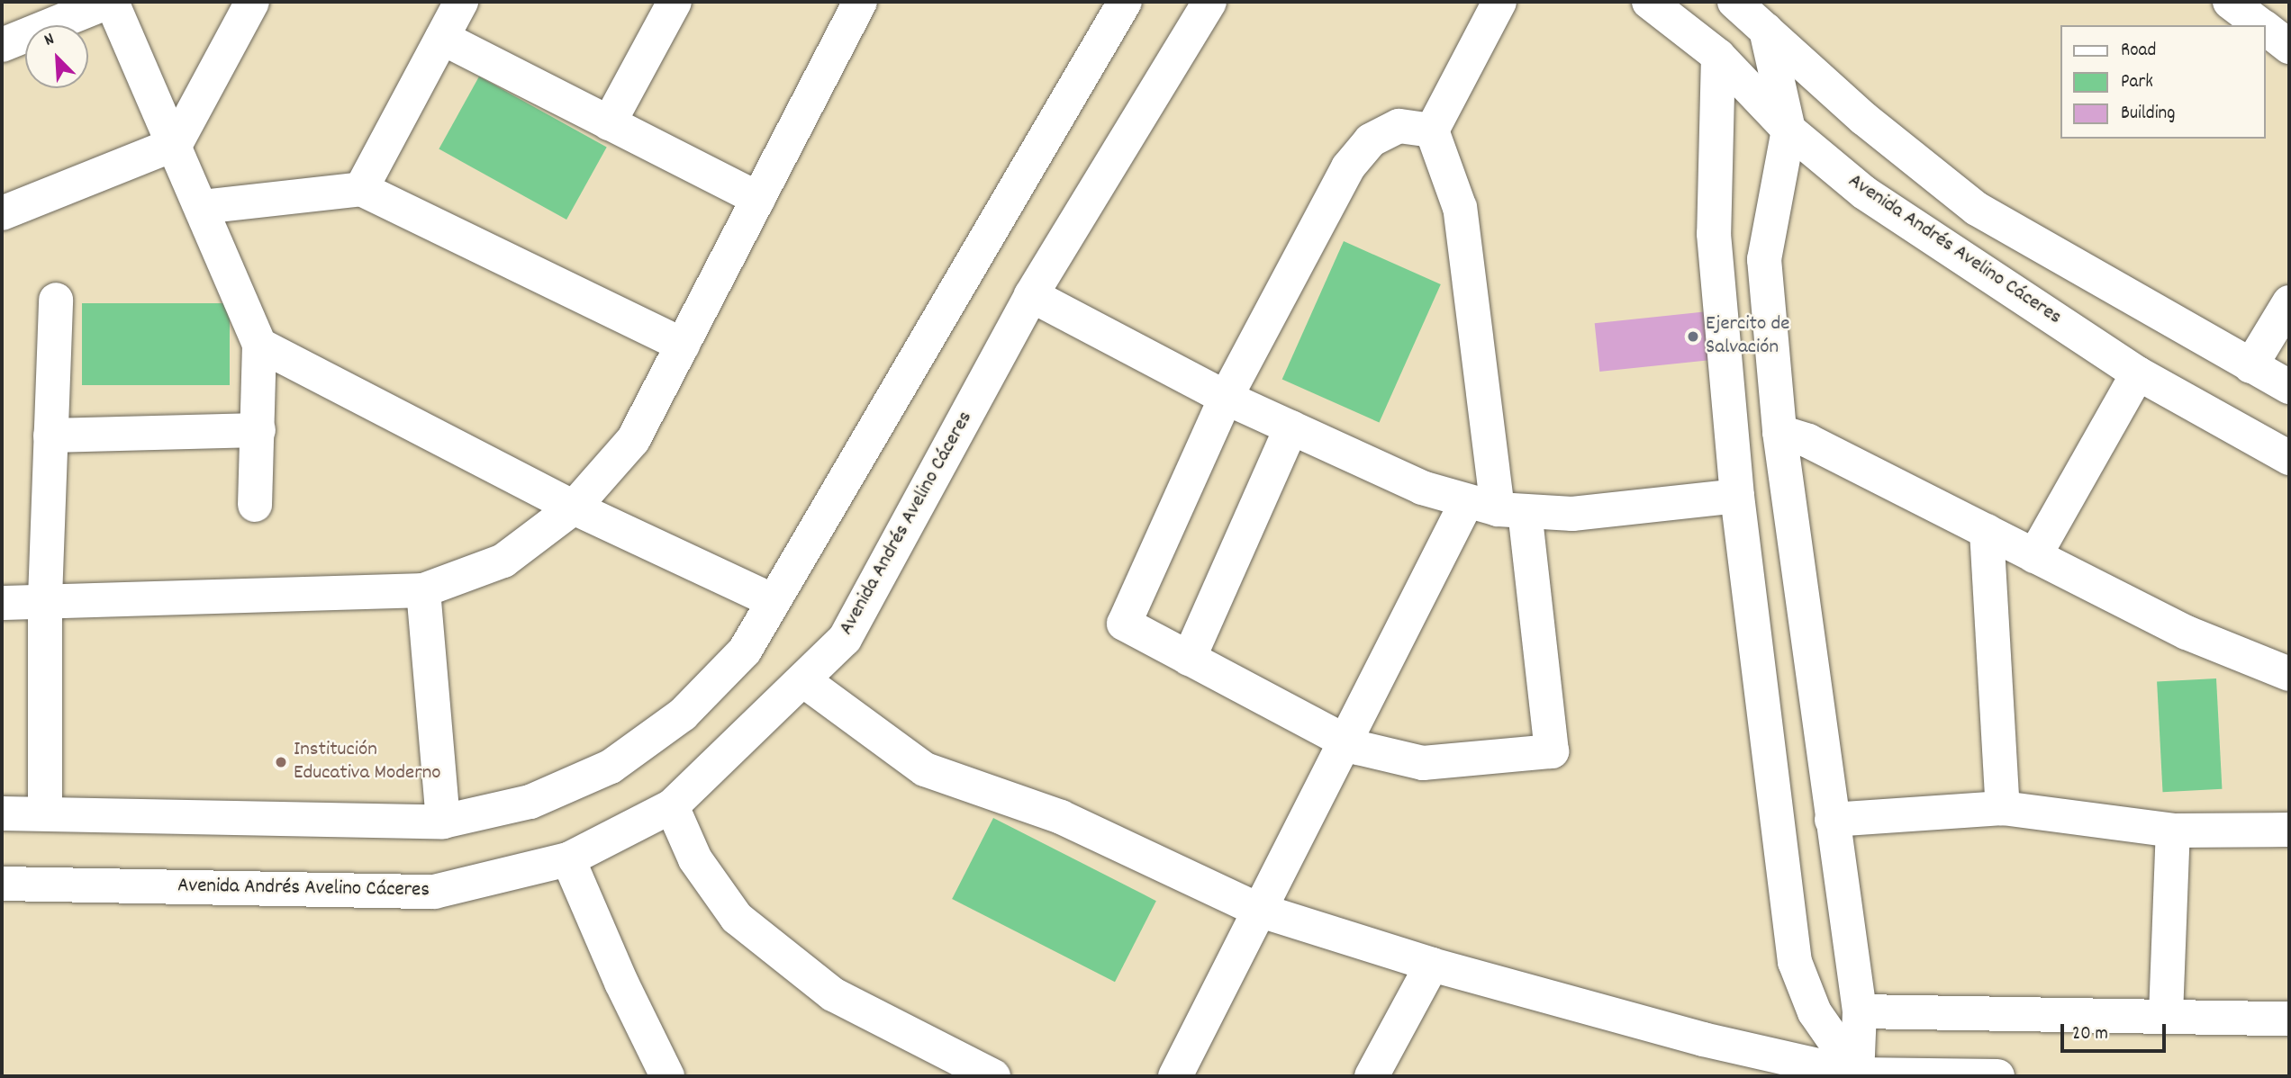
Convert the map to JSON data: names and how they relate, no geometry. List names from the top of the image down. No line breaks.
{"streets":{"street":["Avenida Andrés Avelino Cáceres"]},"places":["Ejercito de Salvación","Institución Educativa Moderno"],"legend":["Road","Park","Building"],"scale_bar":"20 m","north":"top left"}
